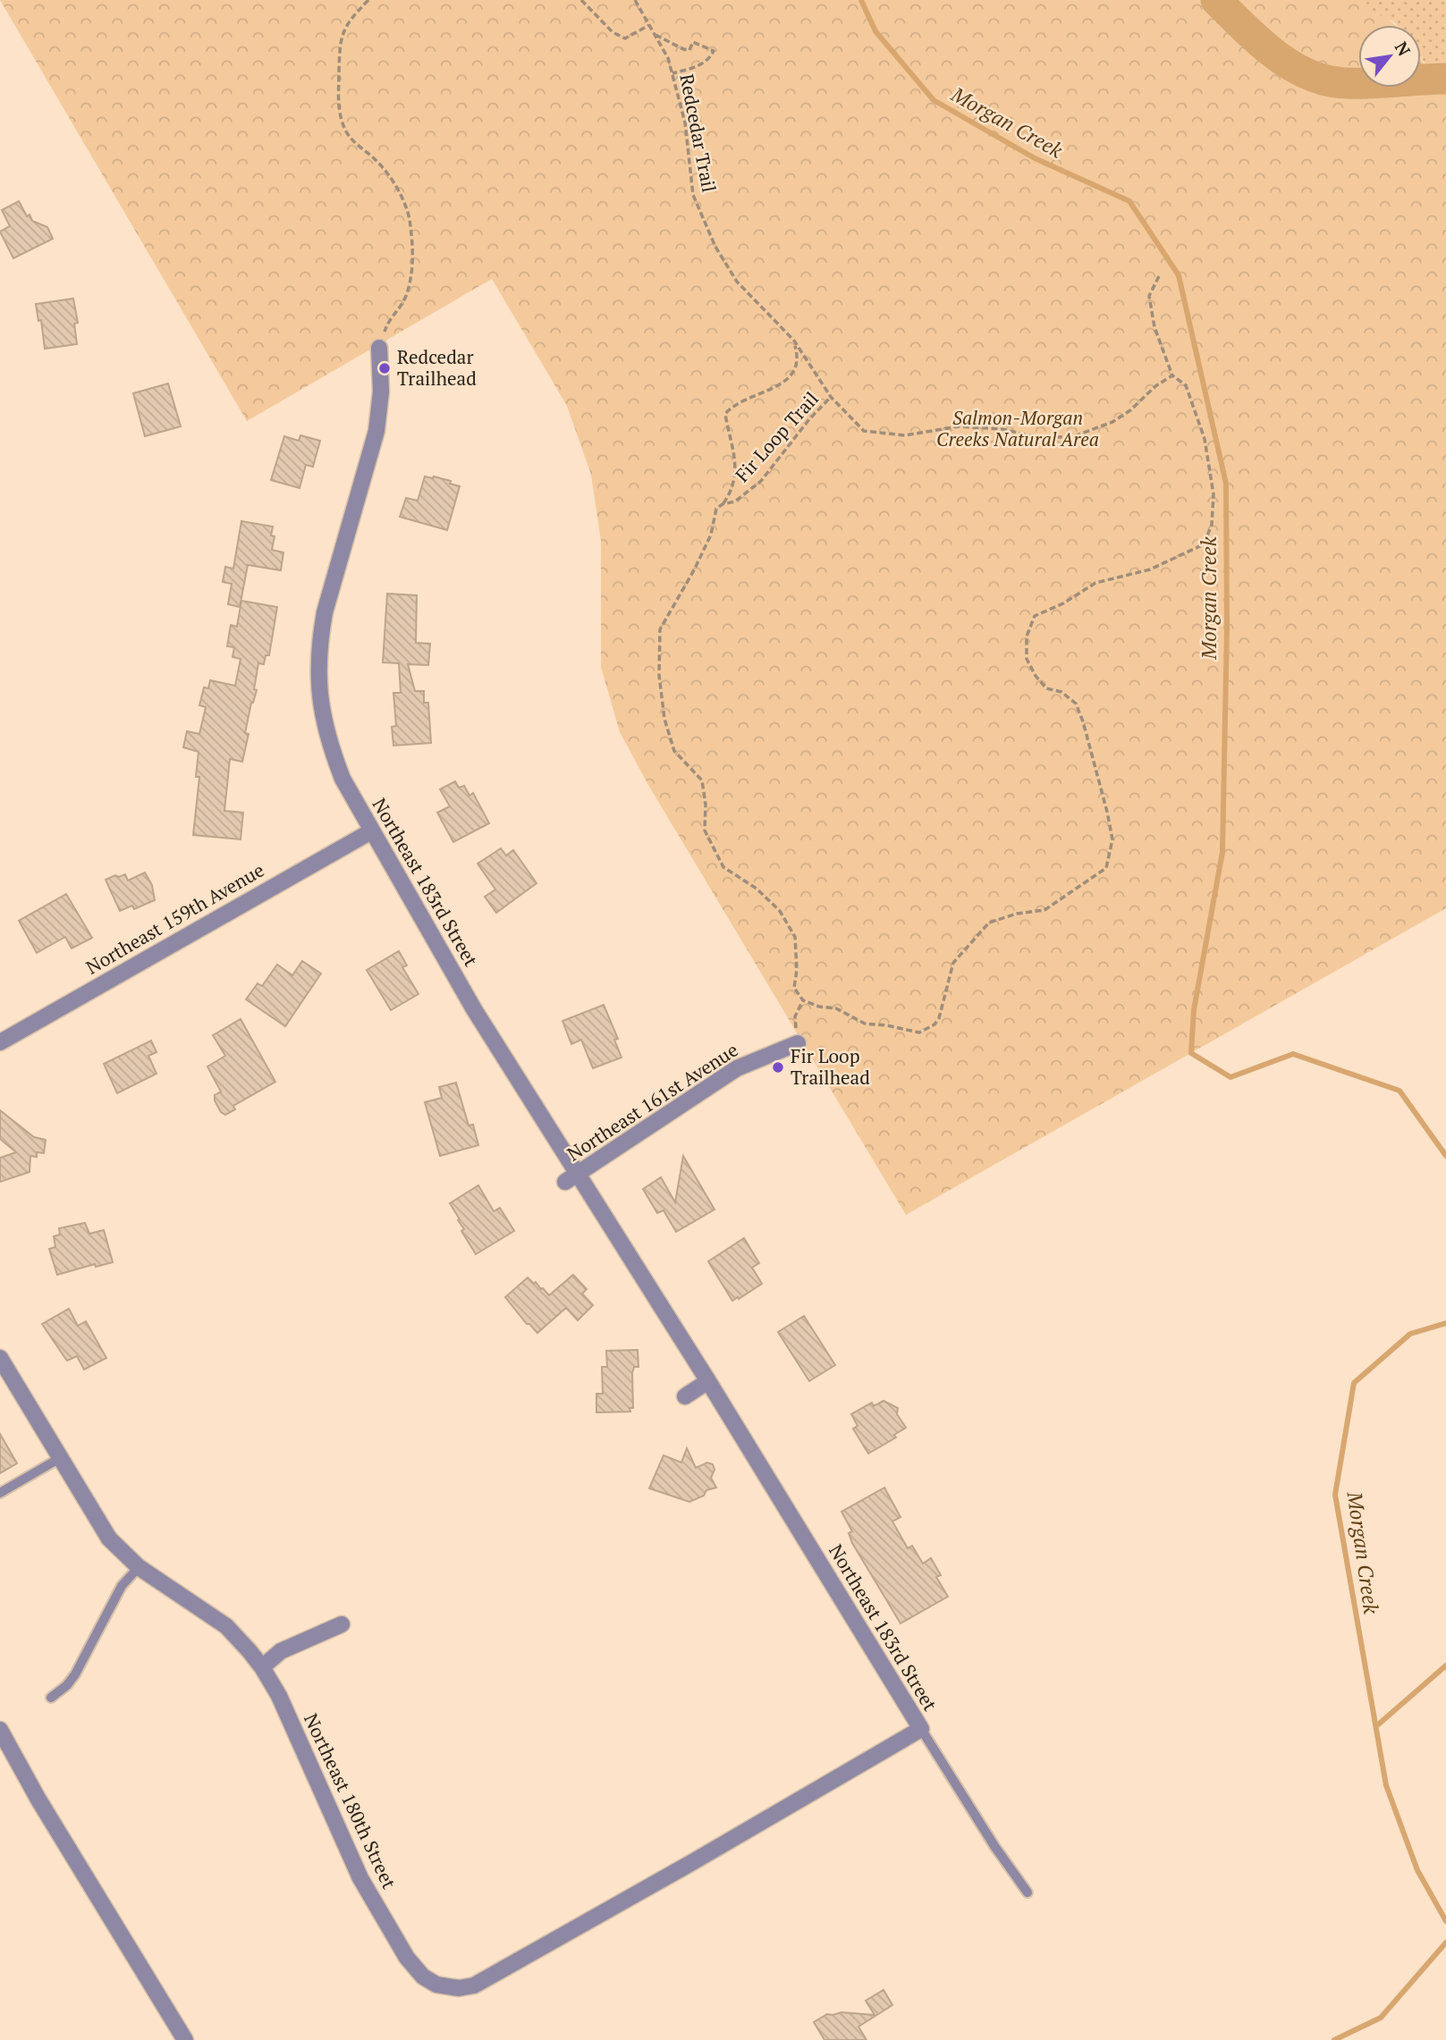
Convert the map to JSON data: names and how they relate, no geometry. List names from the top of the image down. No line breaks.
{"streets":{"street":["Northeast 183rd Street","Northeast 159th Avenue","Northeast 161st Avenue","Northeast 180th Street"],"path":["Redcedar Trail","Fir Loop Trail"]},"crossings":[["Redcedar Trail","Fir Loop Trail"],["Northeast 183rd Street","Northeast 159th Avenue"],["Northeast 183rd Street","Northeast 161st Avenue"],["Northeast 183rd Street","Northeast 180th Street"]],"water":["Morgan Creek"],"parks":["Salmon-Morgan Creeks Natural Area"],"places":["Redcedar Trailhead","Fir Loop Trailhead"],"north":"top right"}
